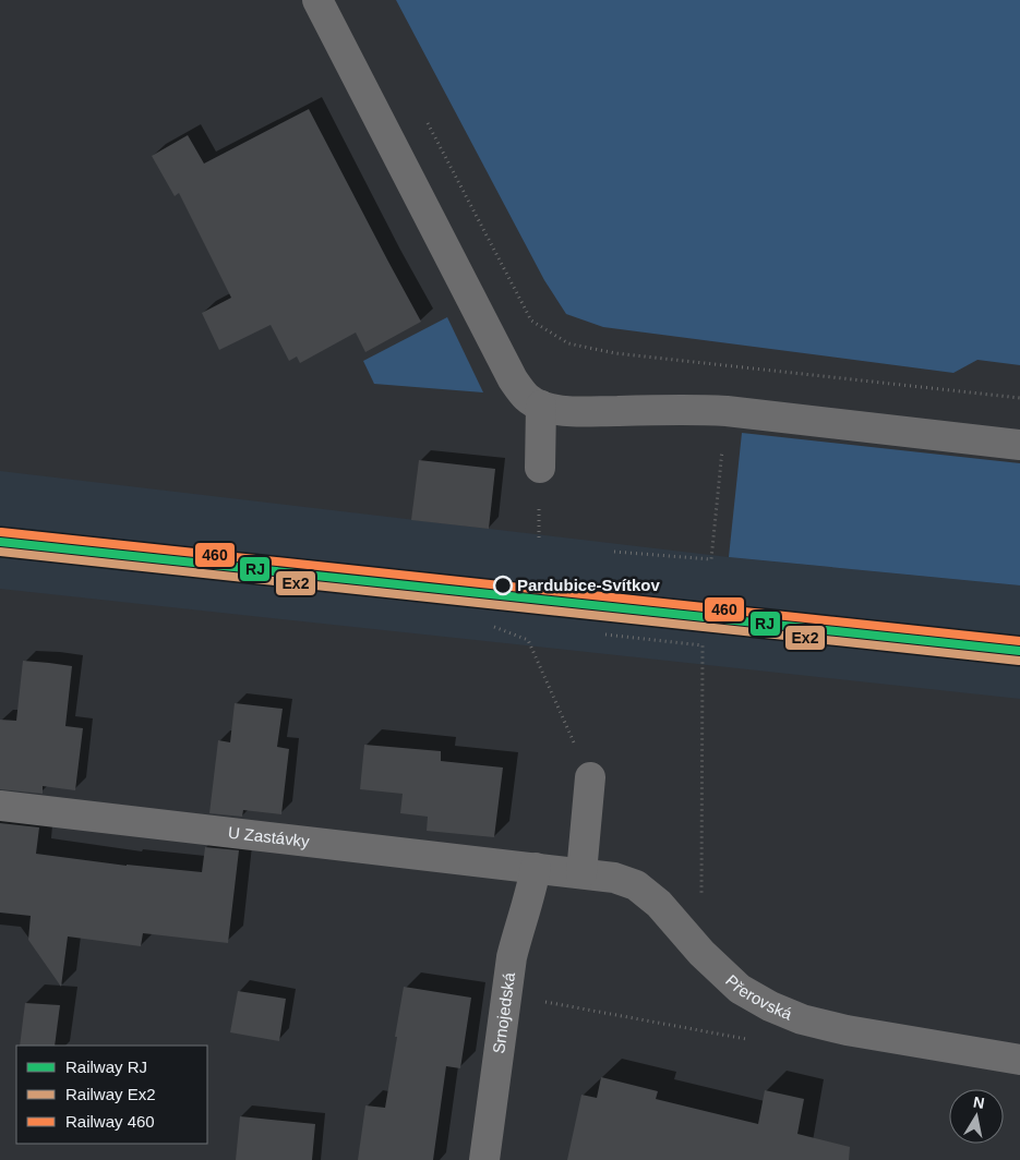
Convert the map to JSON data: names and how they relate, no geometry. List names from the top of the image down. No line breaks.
{"streets":{"street":["U Zastávky","Přerovská","Srnojedská"]},"crossings":[["U Zastávky","Přerovská"],["U Zastávky","Srnojedská"],["Přerovská","Srnojedská"]],"places":["Pardubice-Svítkov"],"lines":["rail line 460","rail line RJ","rail line Ex2"],"legend":["Railway RJ","Railway Ex2","Railway 460"],"north":"top"}
